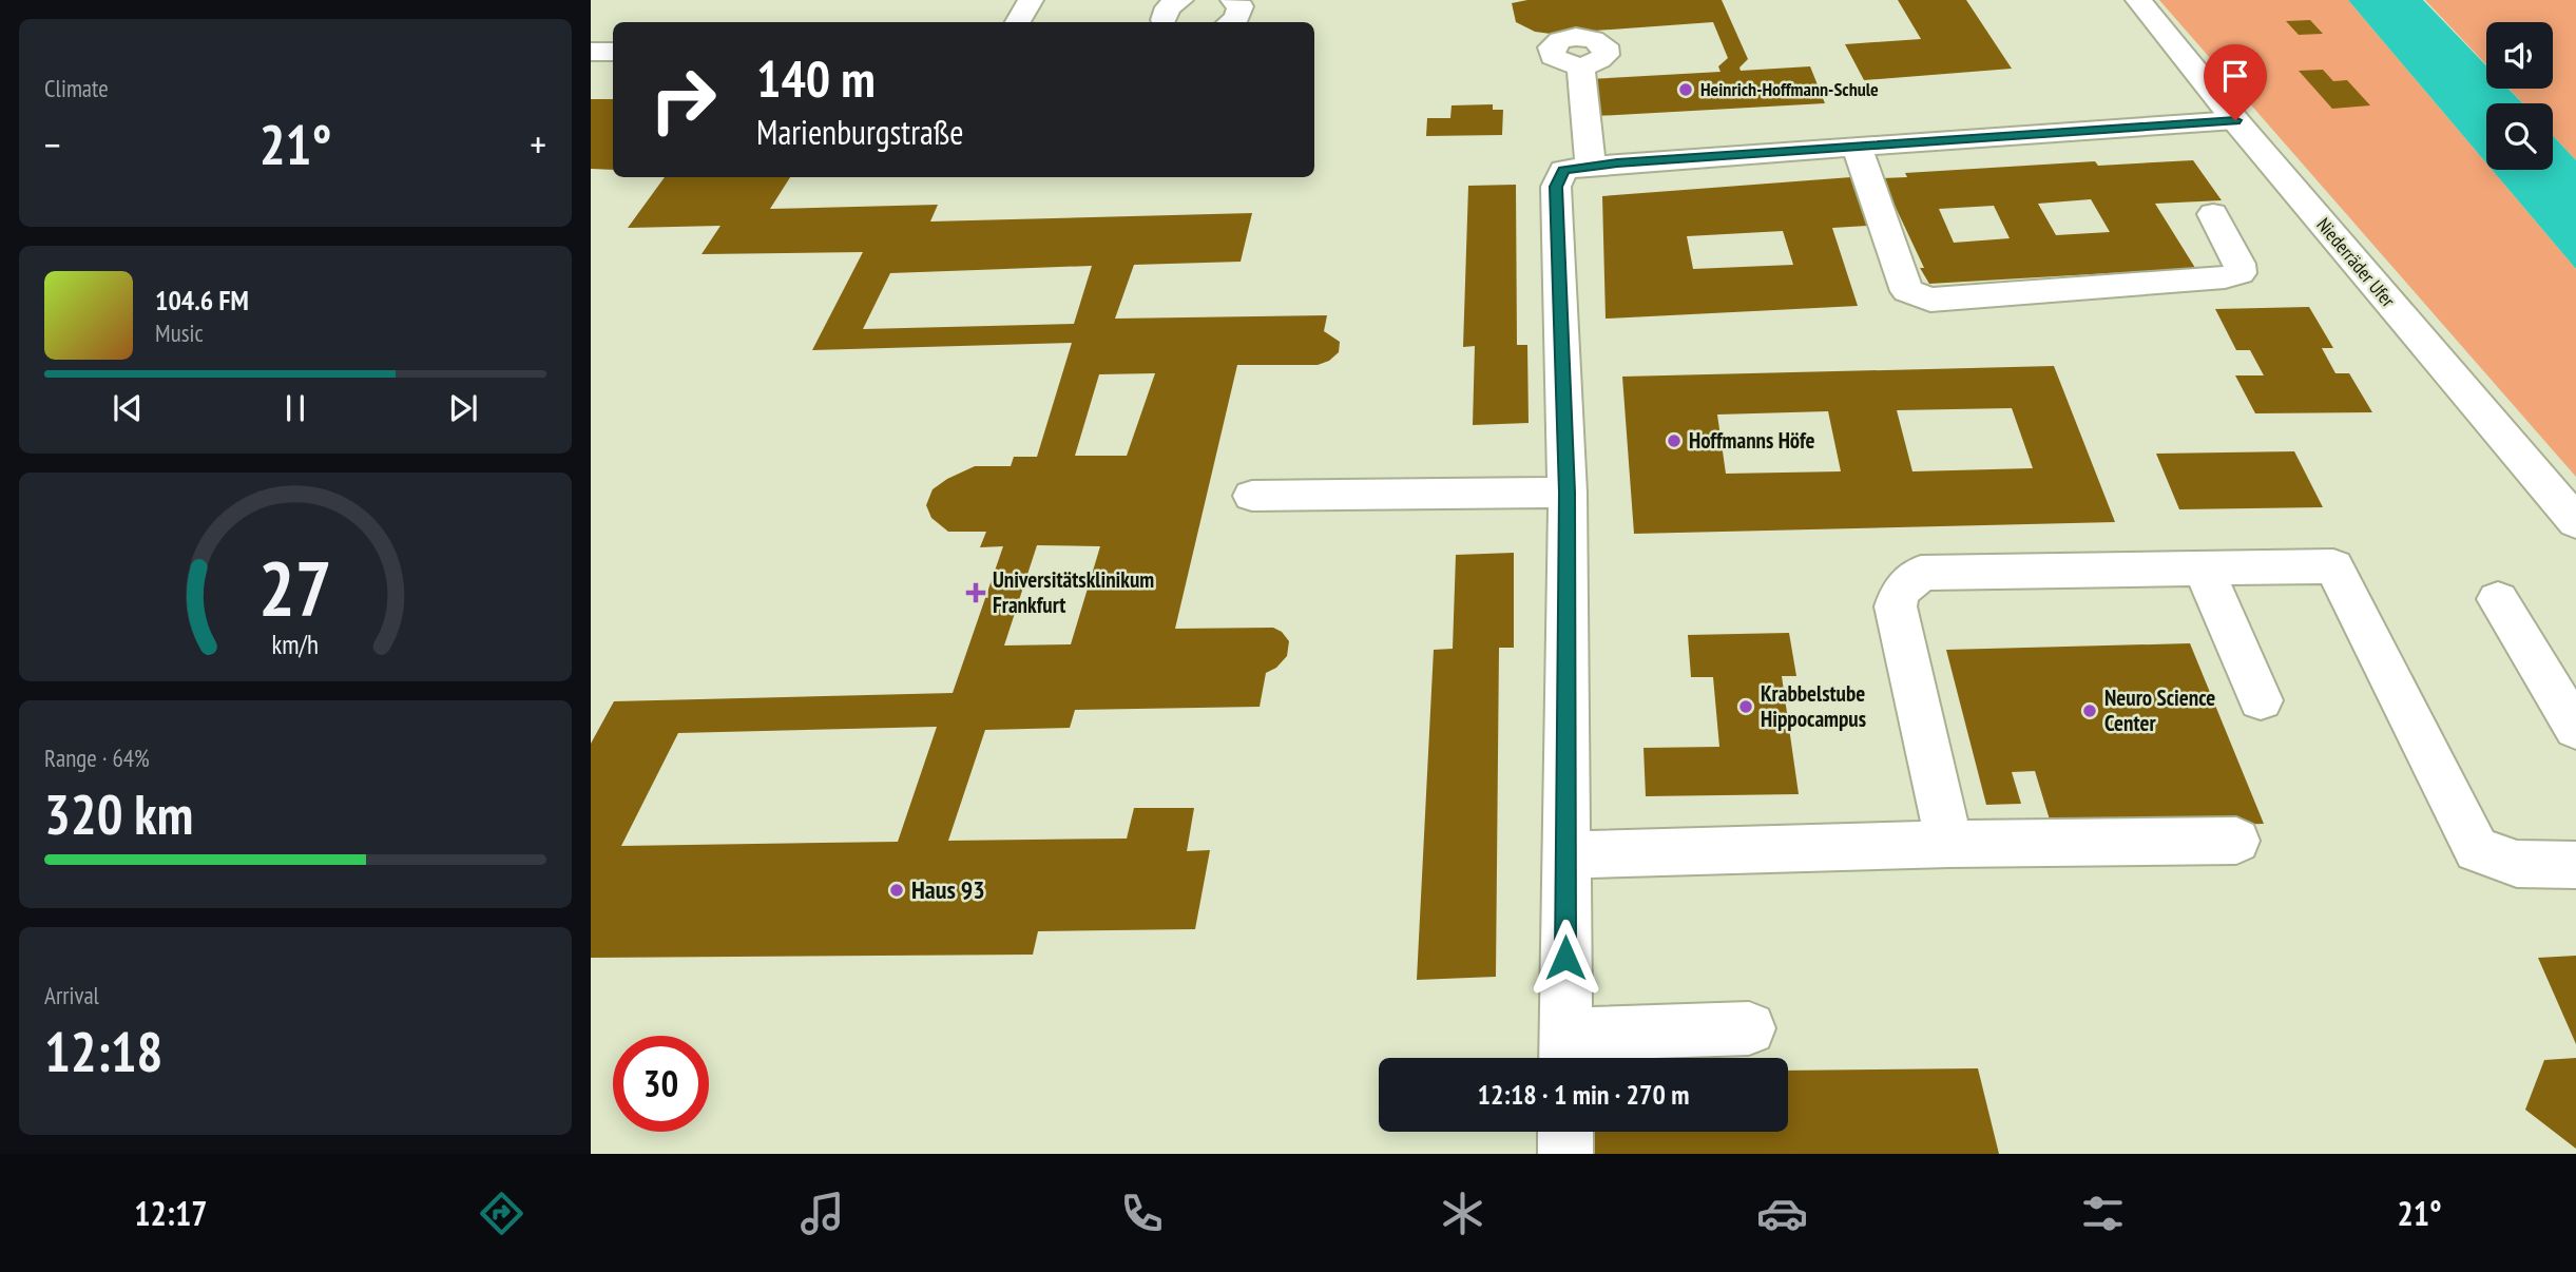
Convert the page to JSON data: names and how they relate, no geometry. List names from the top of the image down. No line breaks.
{"streets":{"street":["Niederräder Ufer"]},"places":{"other":["Heinrich-Hoffmann-Schule","Hoffmanns Höfe","Krabbelstube Hippocampus","Neuro Science Center","Haus 93"],"health":["Universitätsklinikum Frankfurt"]},"page":{"tile":["Climate",["Range · 64%","320 km"],["Arrival","12:18"]],"turn":["140 m","Marienburgstraße"],"heat":["−","21°","+"],"song":["104.6 FM","Music"],"limit":"30","trip":"12:18 · 1 min · 270 m","tabs":["12:17","21°"],"gauge":["27","km/h"]}}
